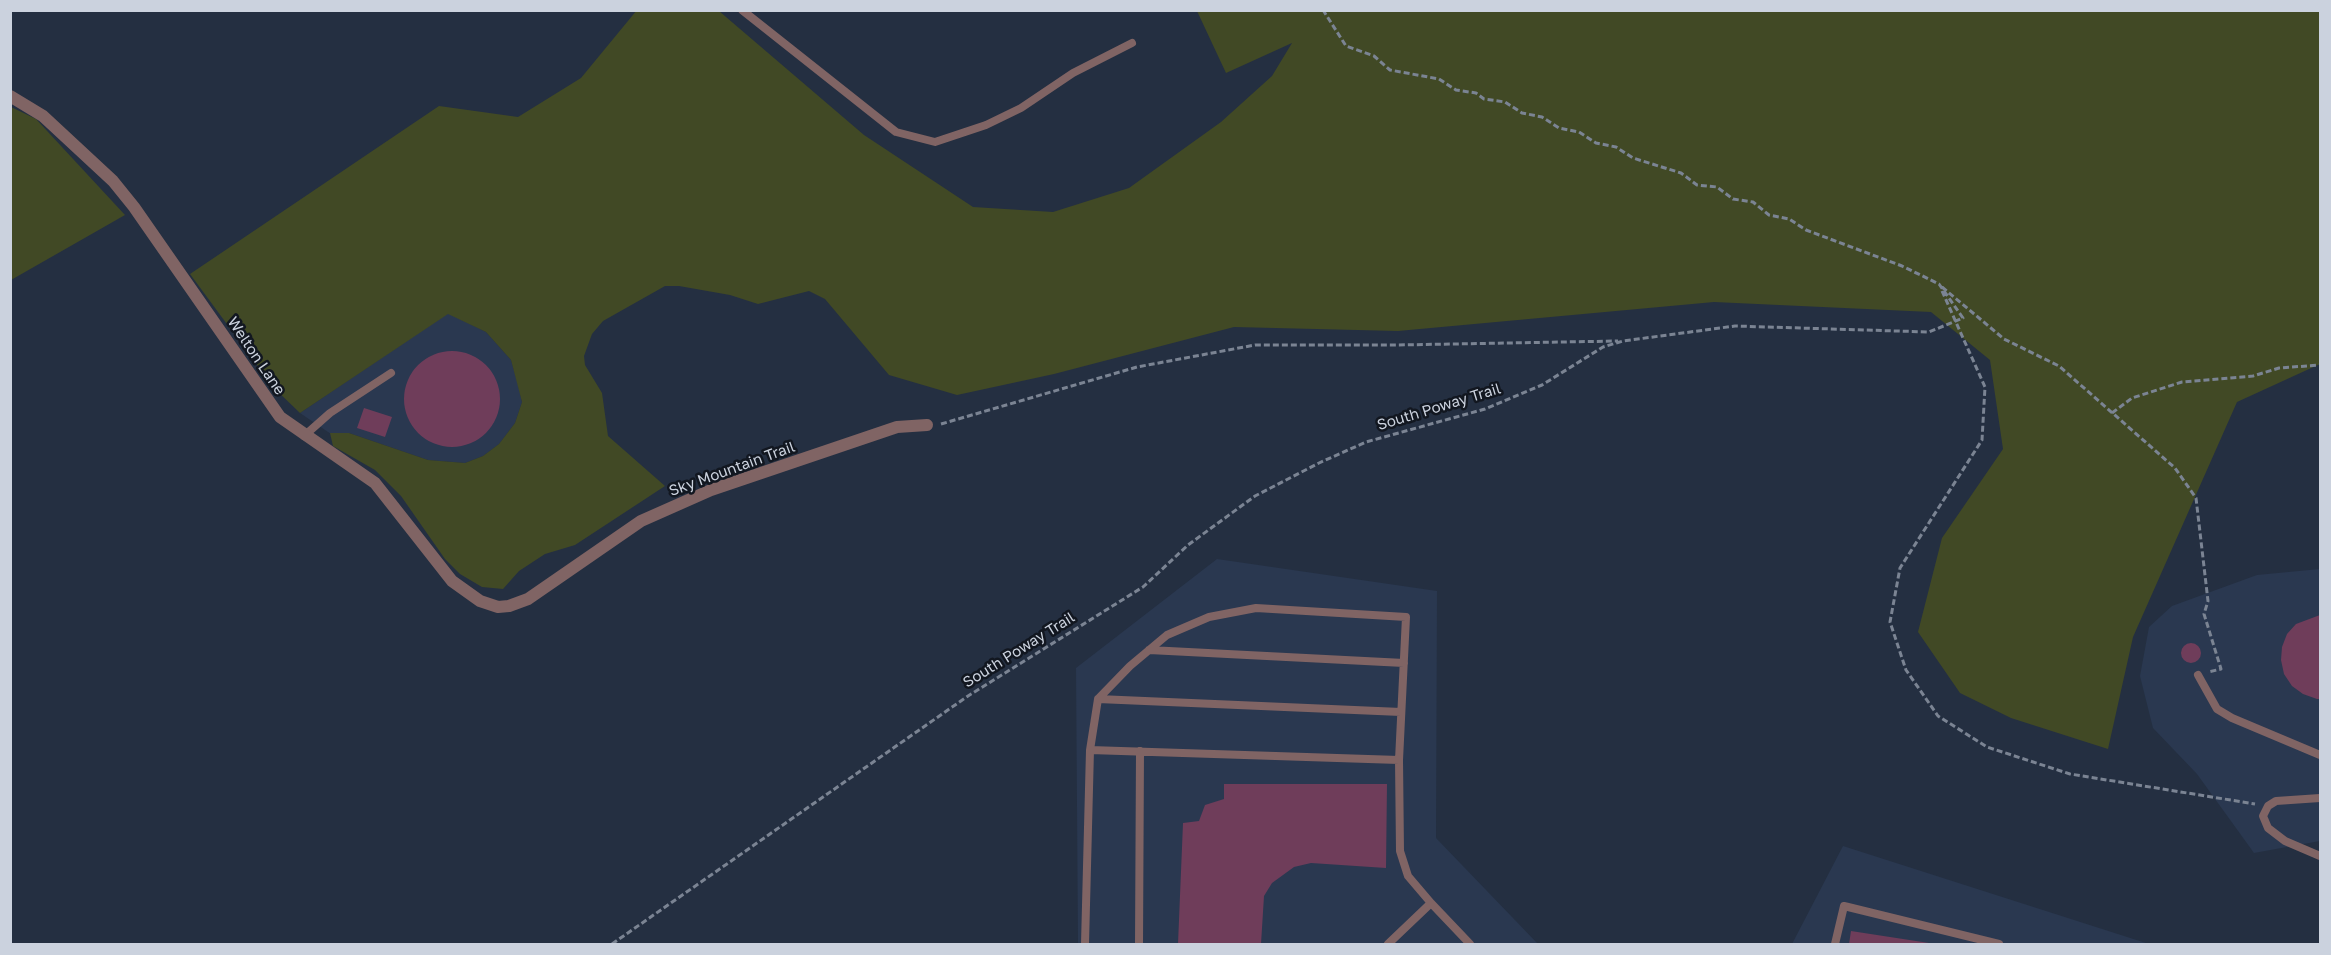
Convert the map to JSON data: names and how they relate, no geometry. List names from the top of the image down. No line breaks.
{"streets":{"street":["Welton Lane","Sky Mountain Trail"],"path":["South Poway Trail"]},"crossings":[["Welton Lane","Sky Mountain Trail"]]}
